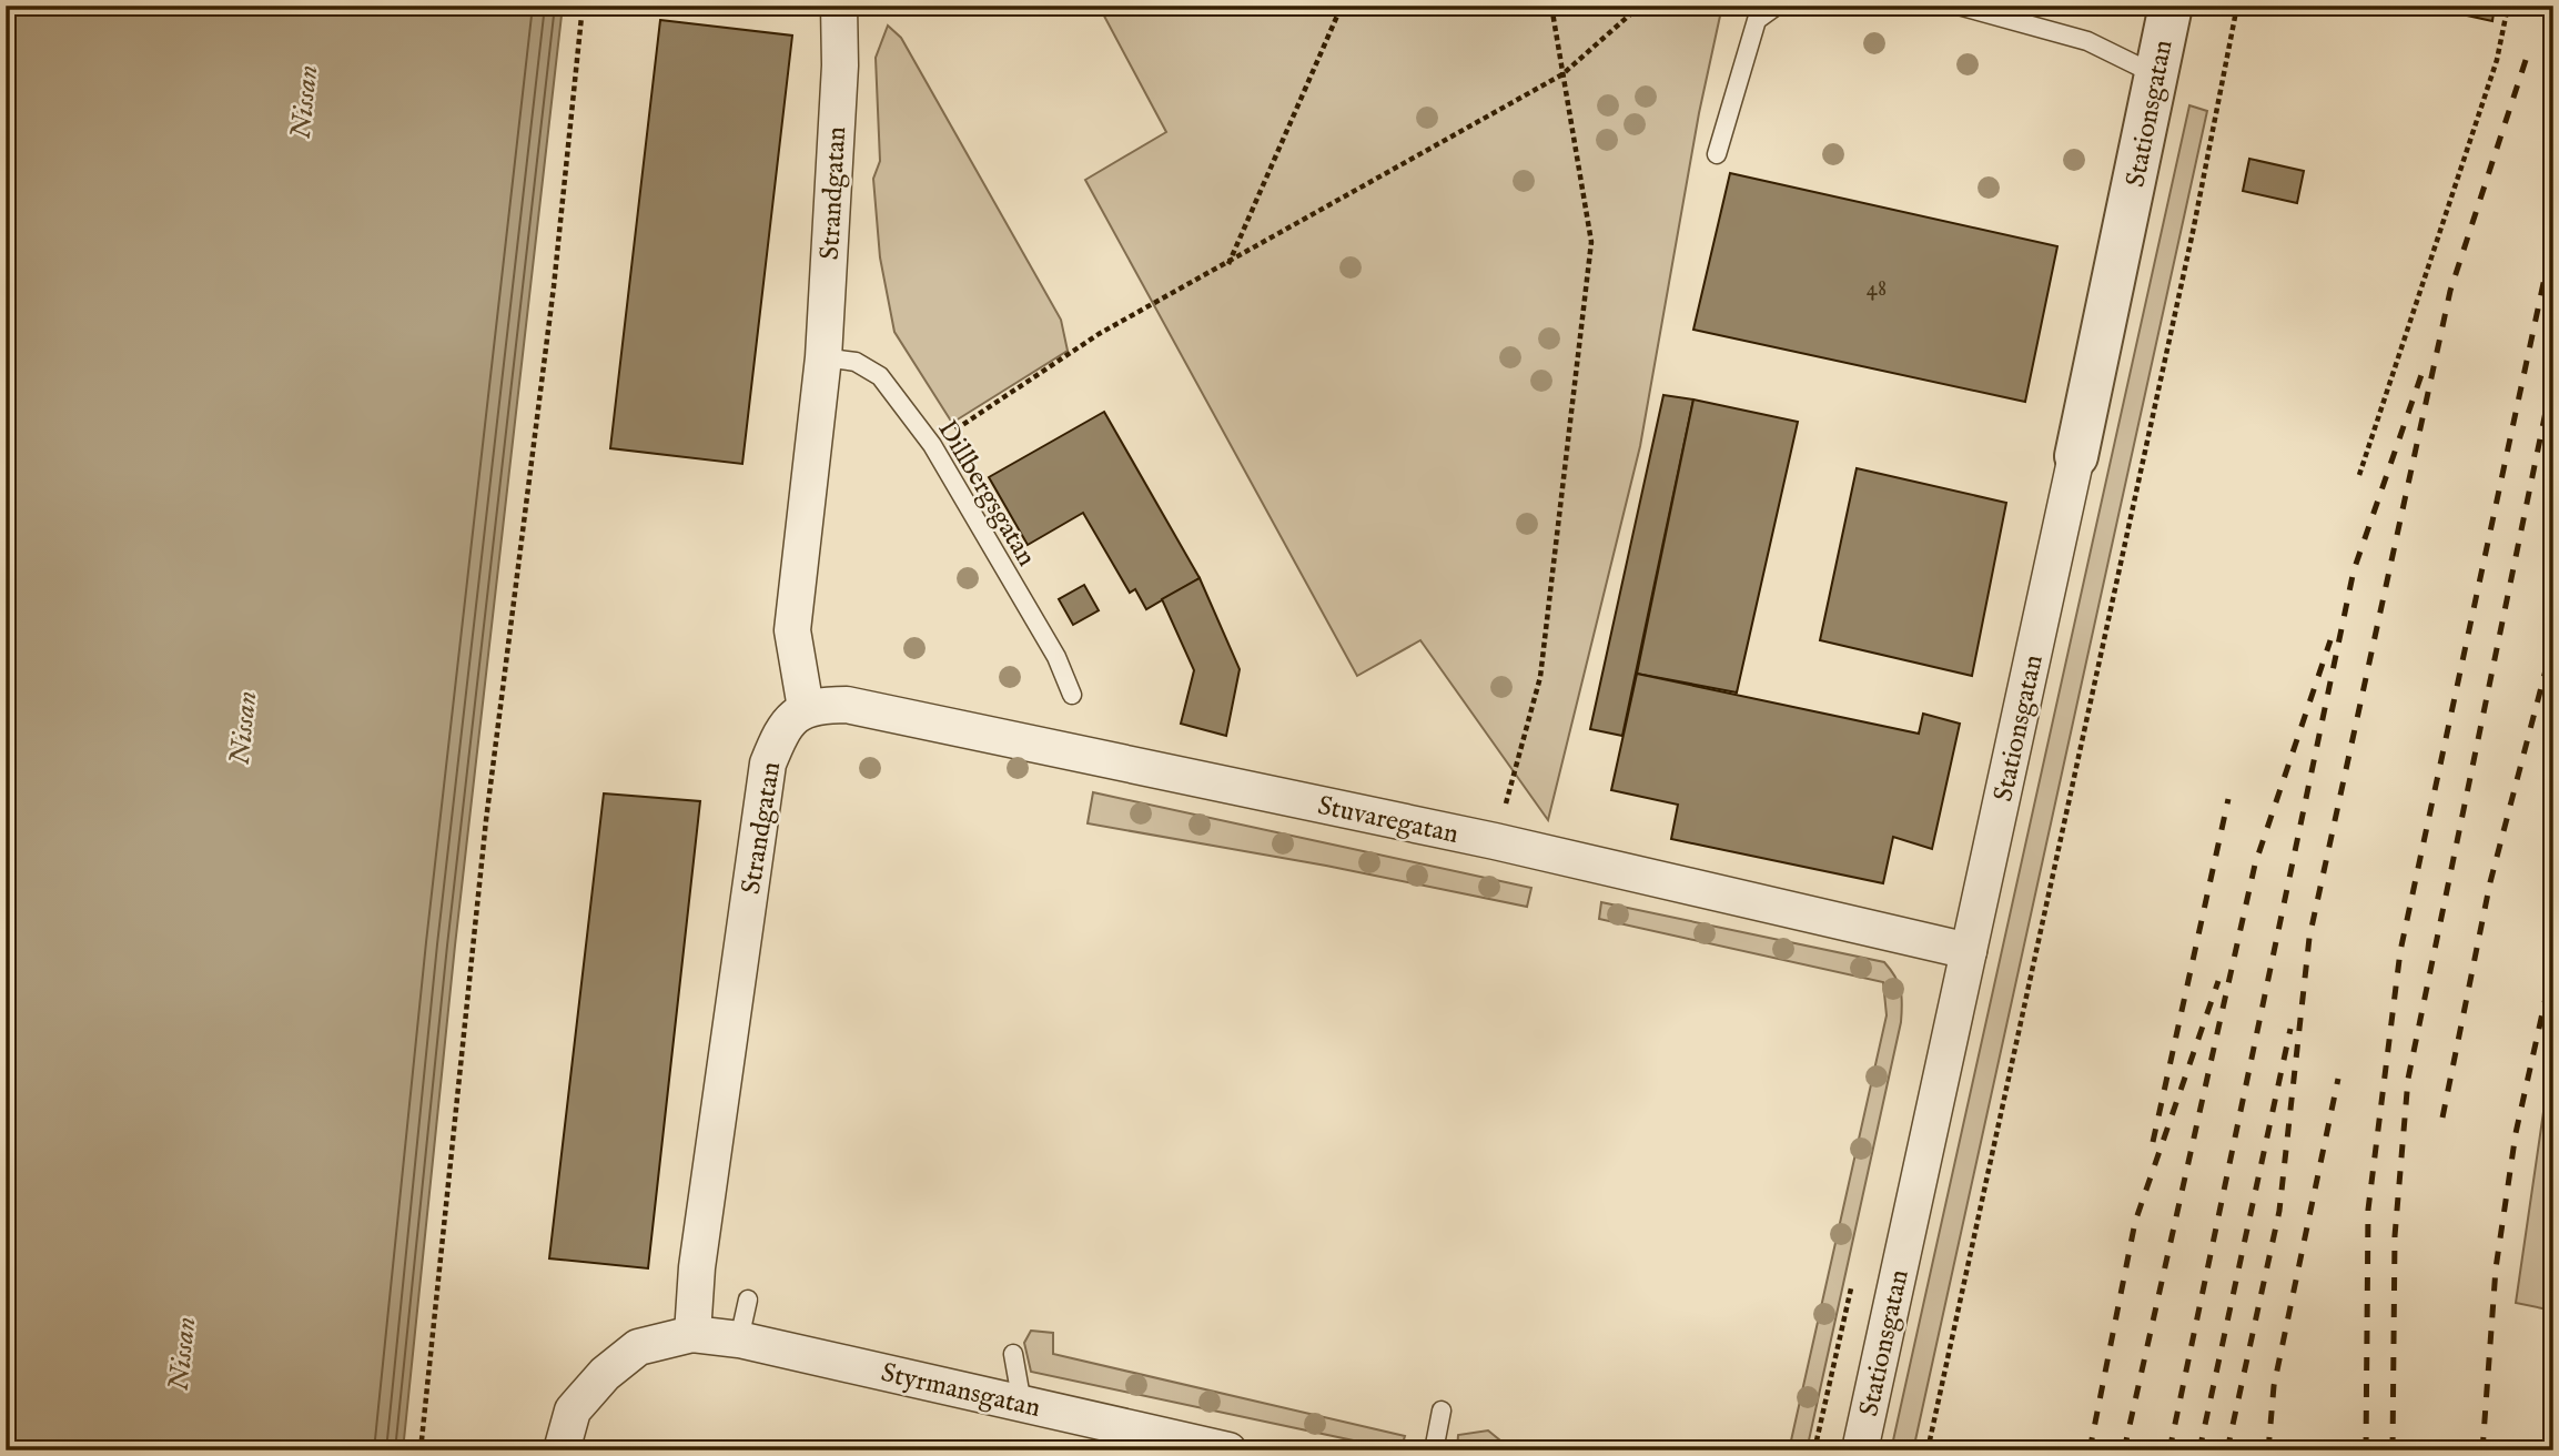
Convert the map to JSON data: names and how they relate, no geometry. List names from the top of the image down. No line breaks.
{"streets":{"street":["Stationsgatan","Strandgatan","Stuvaregatan","Styrmansgatan"],"lane":["Dillbergsgatan"]},"crossings":[["Stationsgatan","Stuvaregatan"],["Strandgatan","Dillbergsgatan"],["Strandgatan","Stuvaregatan"],["Strandgatan","Styrmansgatan"]],"water":["Nissan"],"house_numbers":["48"]}
